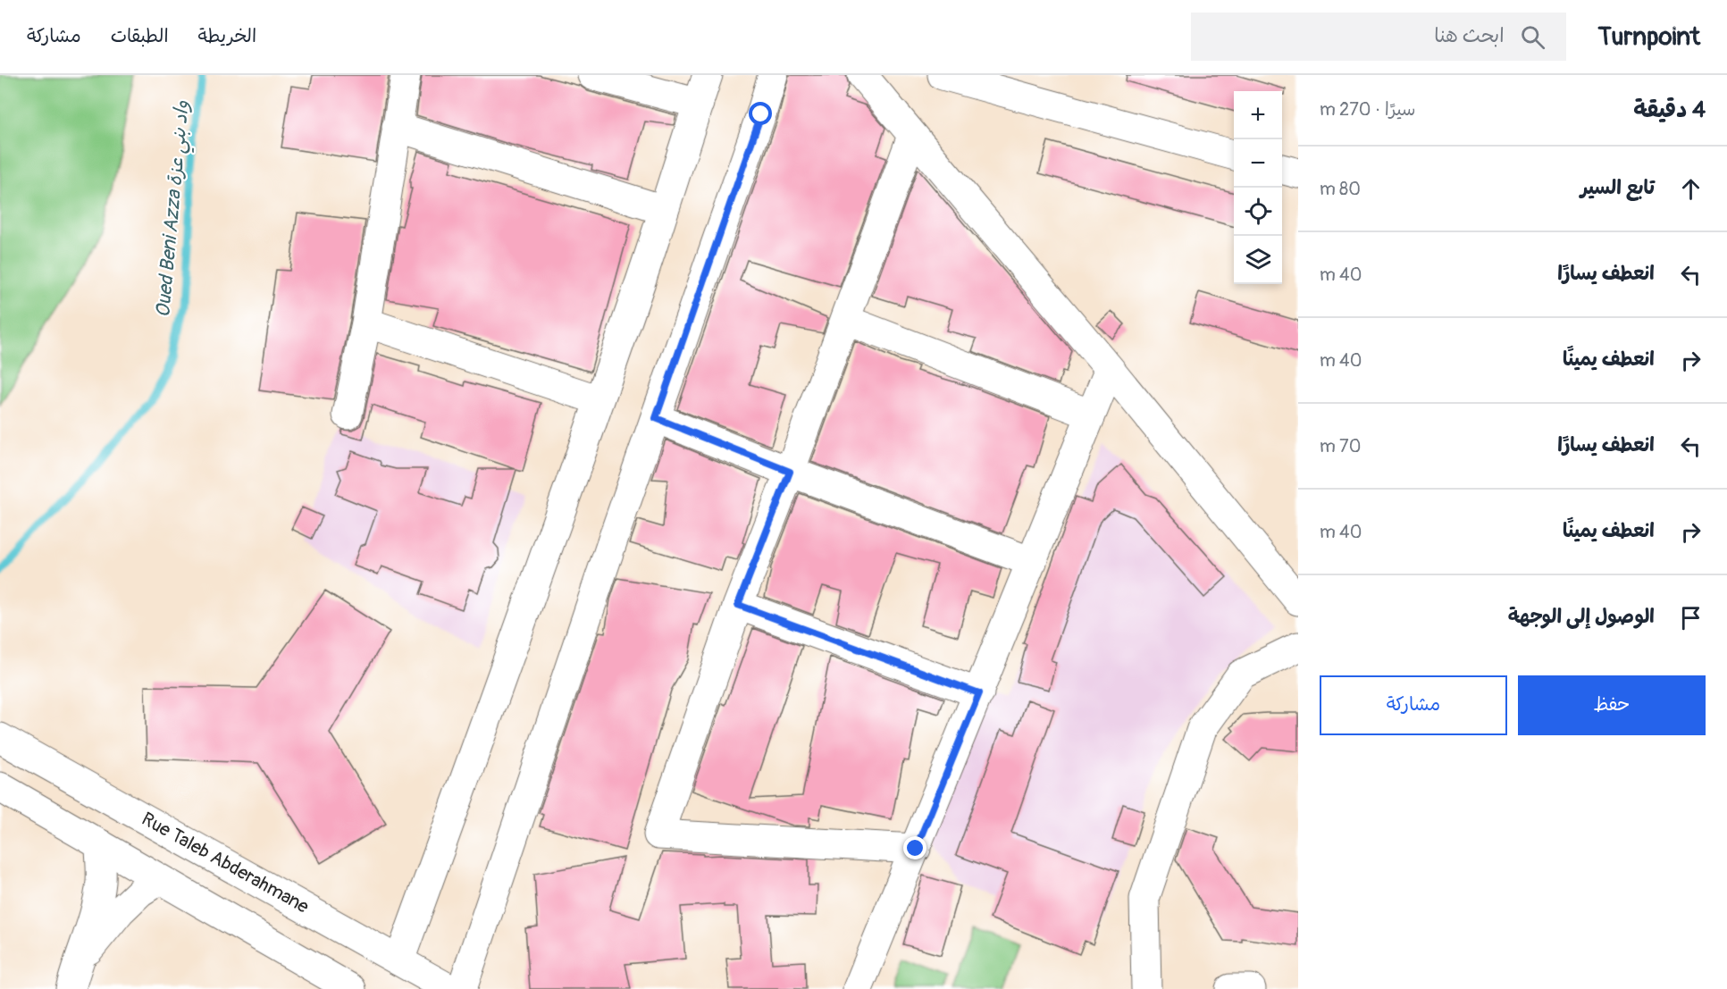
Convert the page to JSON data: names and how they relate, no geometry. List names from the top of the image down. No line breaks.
{"streets":{"street":["Rue Taleb Abderahmane"]},"water":["Oued Beni Azza واد بني عزة"],"page":{"header":"Turnpoint","search":"ابحث هنا","nav":["الخريطة","الطبقات","مشاركة"],"heading":["4 دقيقة","سيرًا · 270 m"],"map_buttons":["+","−"],"list":[["تابع السير","80 m"],["انعطف يسارًا","40 m"],["انعطف يمينًا","40 m"],["انعطف يسارًا","70 m"],["انعطف يمينًا","40 m"],"الوصول إلى الوجهة"],"buttons":["حفظ","مشاركة"]}}
